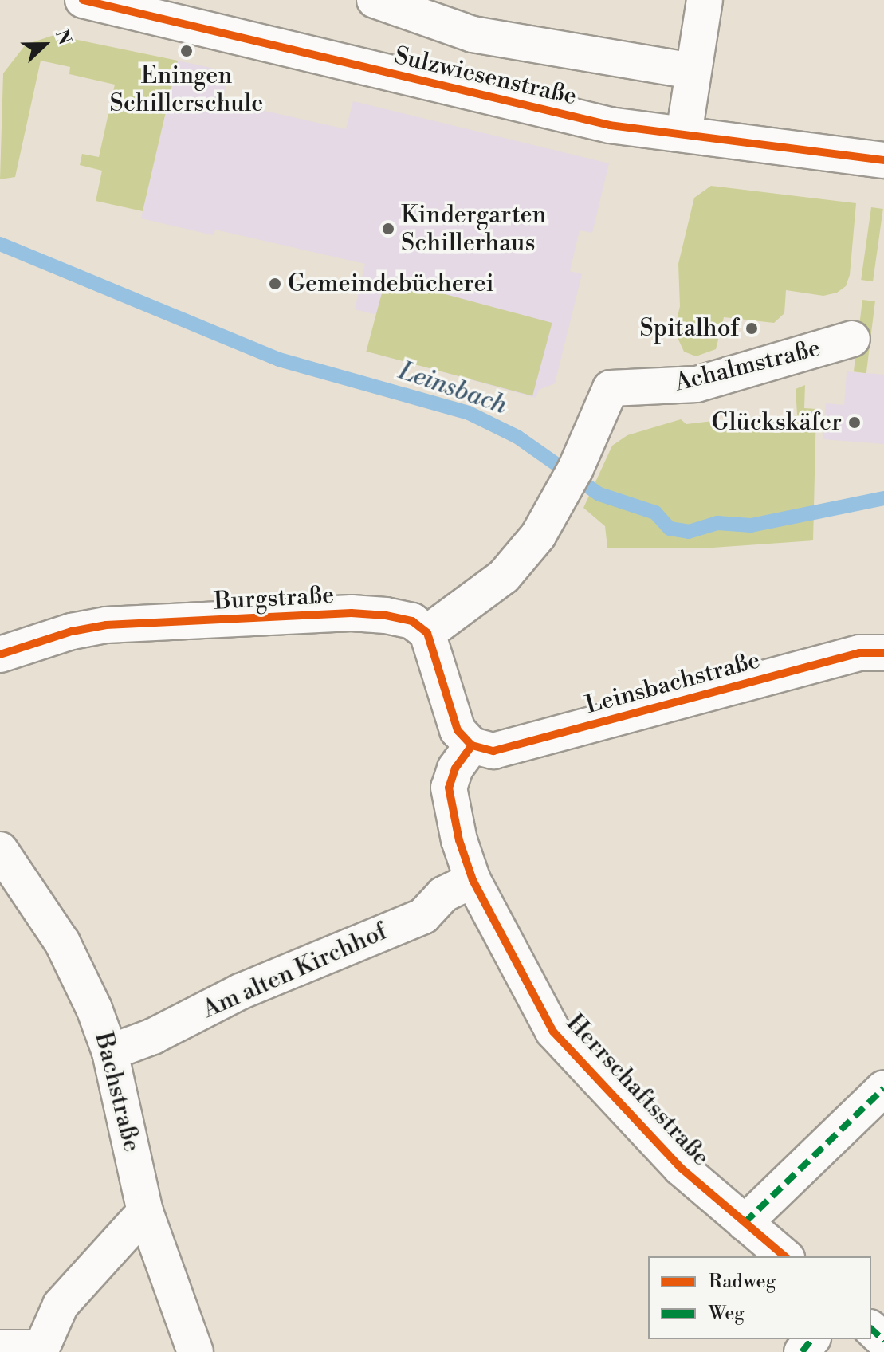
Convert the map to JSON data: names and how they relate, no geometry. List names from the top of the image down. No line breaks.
{"streets":{"street":["Sulzwiesenstraße","Achalmstraße","Burgstraße","Leinsbachstraße","Am alten Kirchhof","Herrschaftsstraße","Bachstraße"]},"crossings":[["Achalmstraße","Burgstraße"],["Leinsbachstraße","Herrschaftsstraße"],["Am alten Kirchhof","Herrschaftsstraße"],["Am alten Kirchhof","Bachstraße"]],"water":["Leinsbach"],"places":["Eningen Schillerschule","Kindergarten Schillerhaus","Gemeindebücherei","Spitalhof","Glückskäfer"],"legend":["Radweg","Weg"],"north":"right"}
